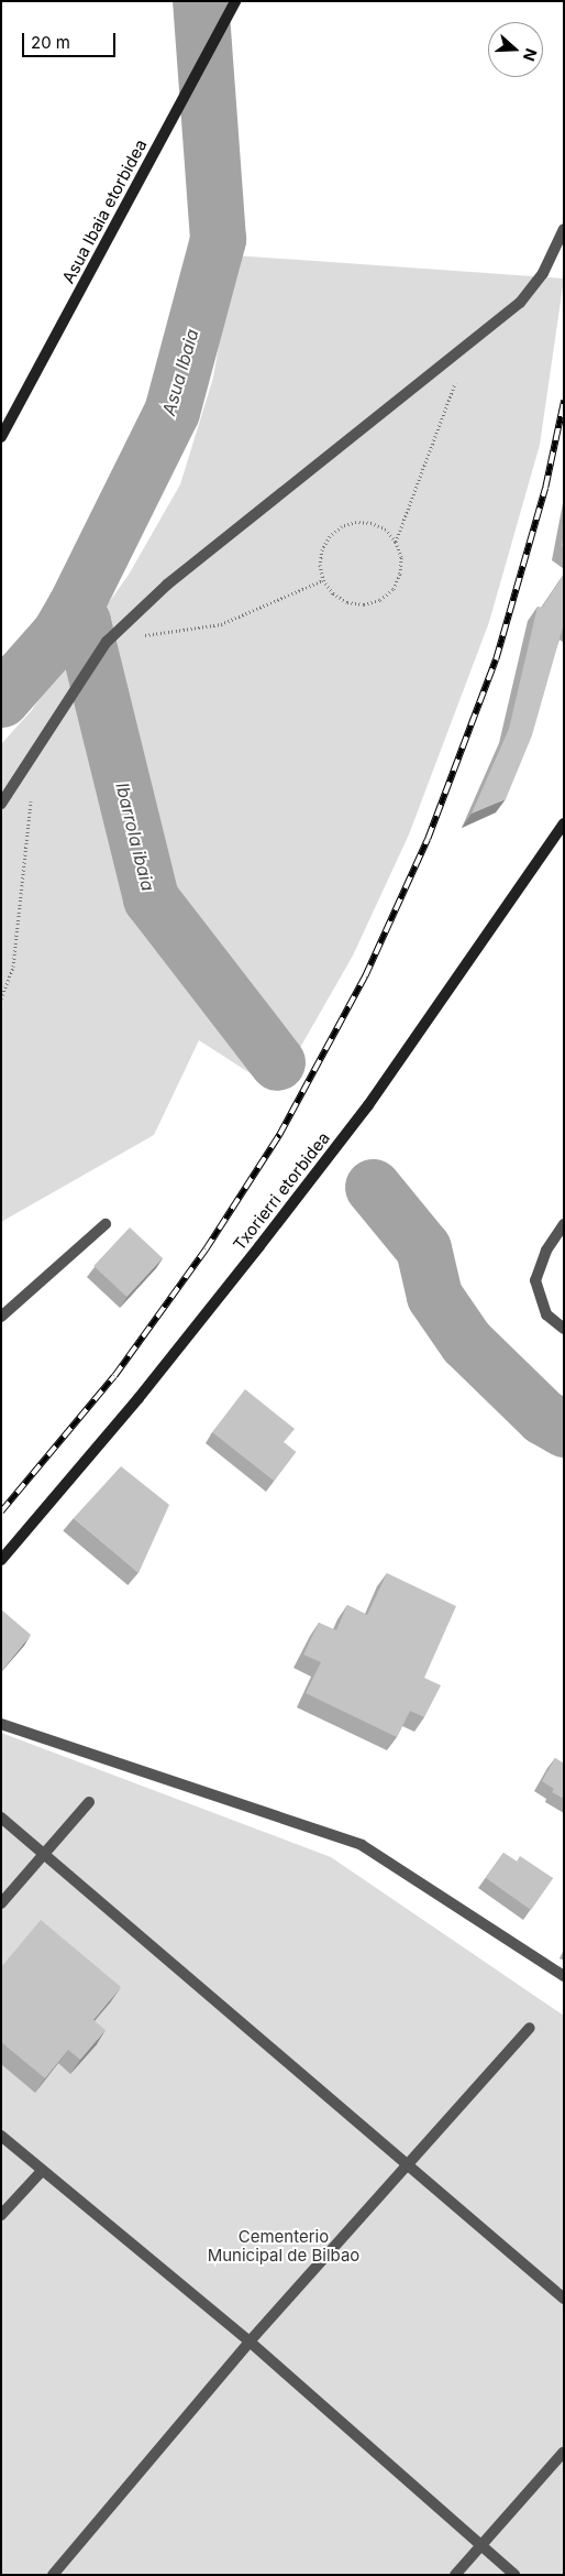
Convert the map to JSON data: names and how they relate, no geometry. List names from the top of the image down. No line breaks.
{"streets":{"street":["Asua Ibaia etorbidea","Txorierri etorbidea"]},"water":["Asua Ibaia","Ibarrola ibaia"],"parks":["Cementerio Municipal de Bilbao"],"scale_bar":"20 m","north":"right"}
